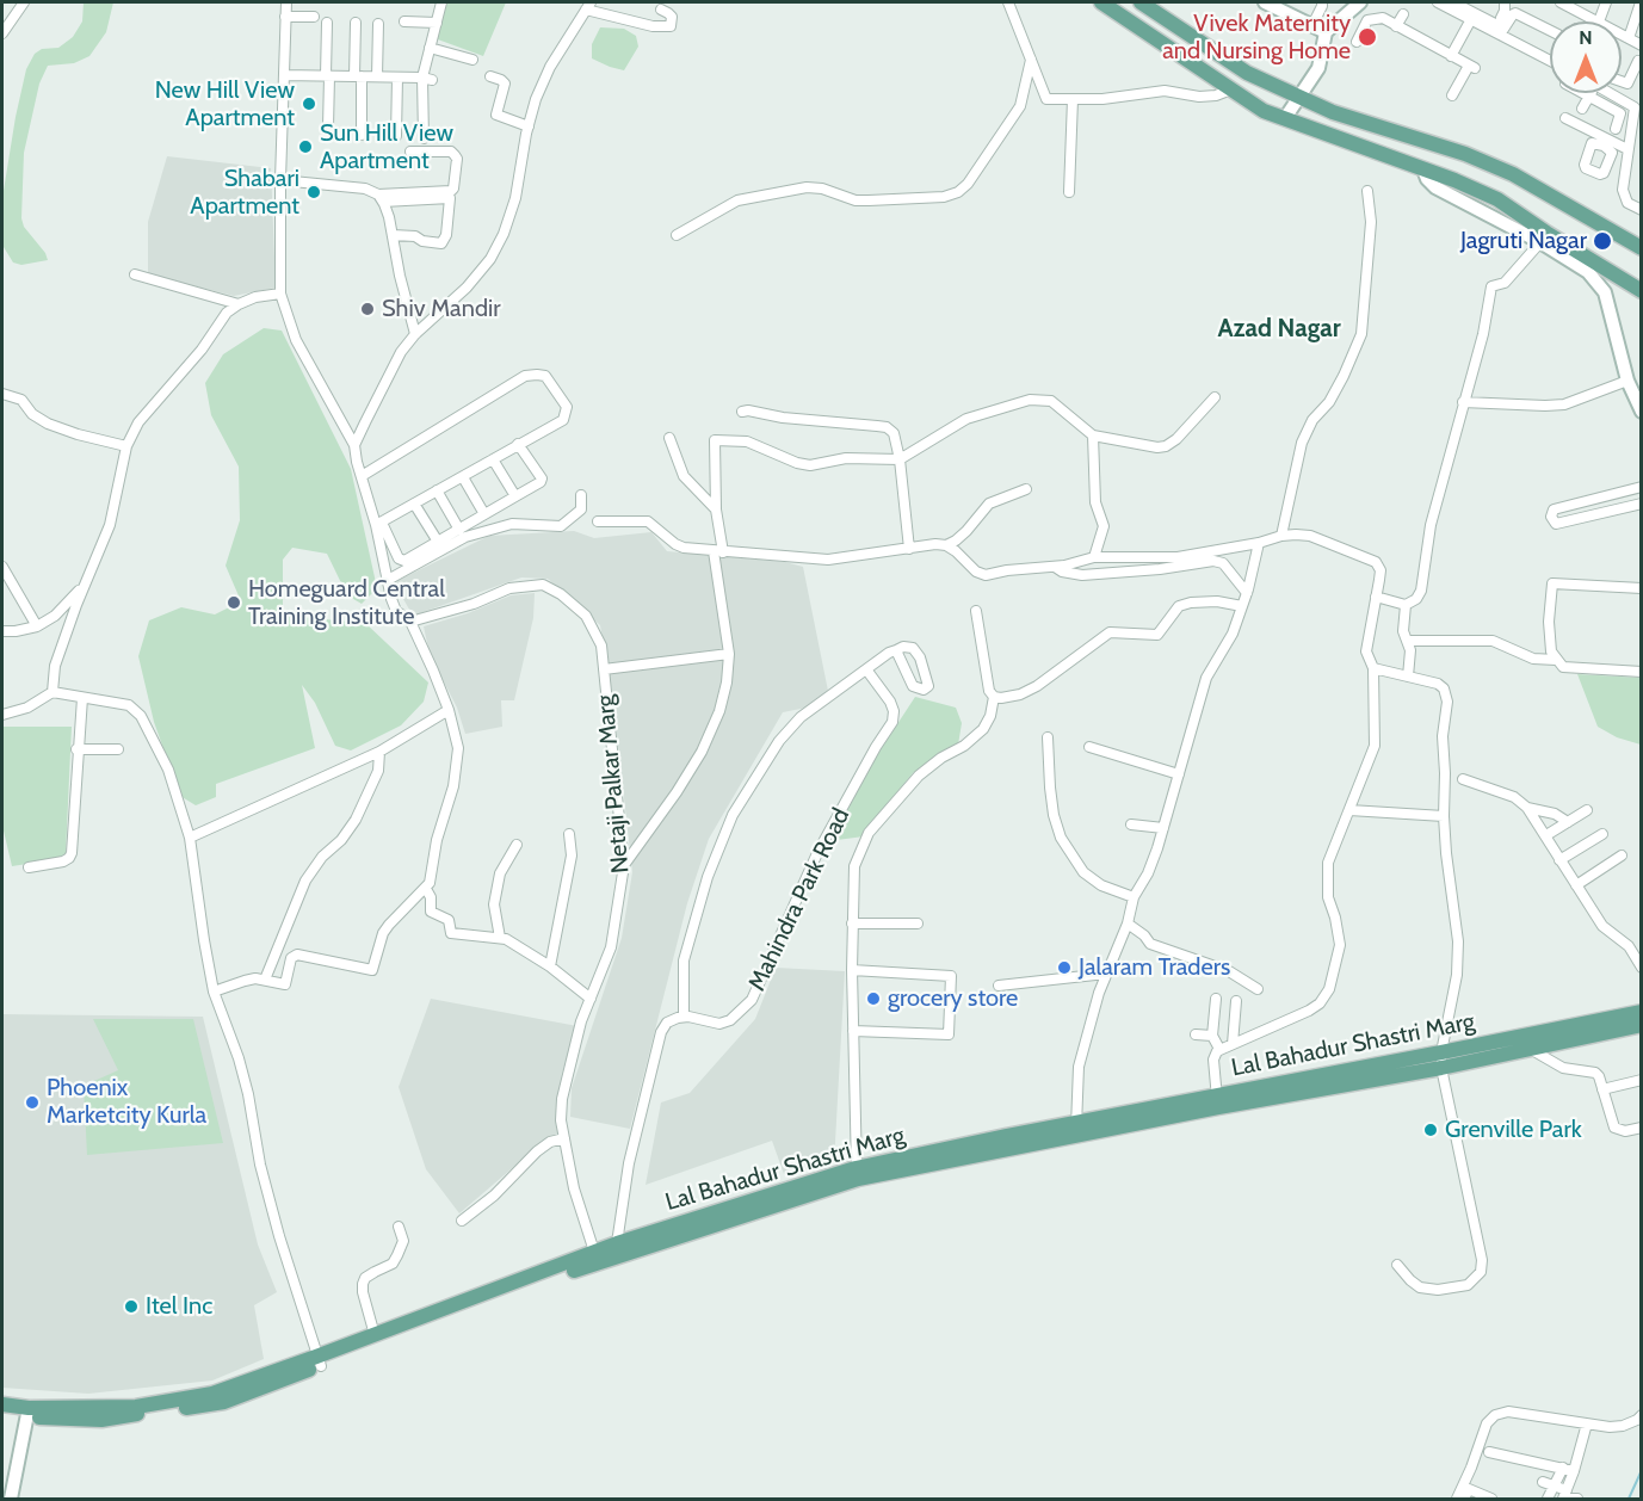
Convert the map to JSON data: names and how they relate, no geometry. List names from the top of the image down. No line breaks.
{"streets":{"main road":["Lal Bahadur Shastri Marg"],"street":["Netaji Palkar Marg","Mahindra Park Road"]},"crossings":[["Netaji Palkar Marg","Lal Bahadur Shastri Marg"]],"districts":["Azad Nagar"],"places":["Vivek Maternity and Nursing Home","New Hill View Apartment","Sun Hill View Apartment","Shabari Apartment","Jagruti Nagar","Shiv Mandir","Homeguard Central Training Institute","Jalaram Traders","grocery store","Phoenix Marketcity Kurla","Grenville Park","Itel Inc"],"north":"top"}
